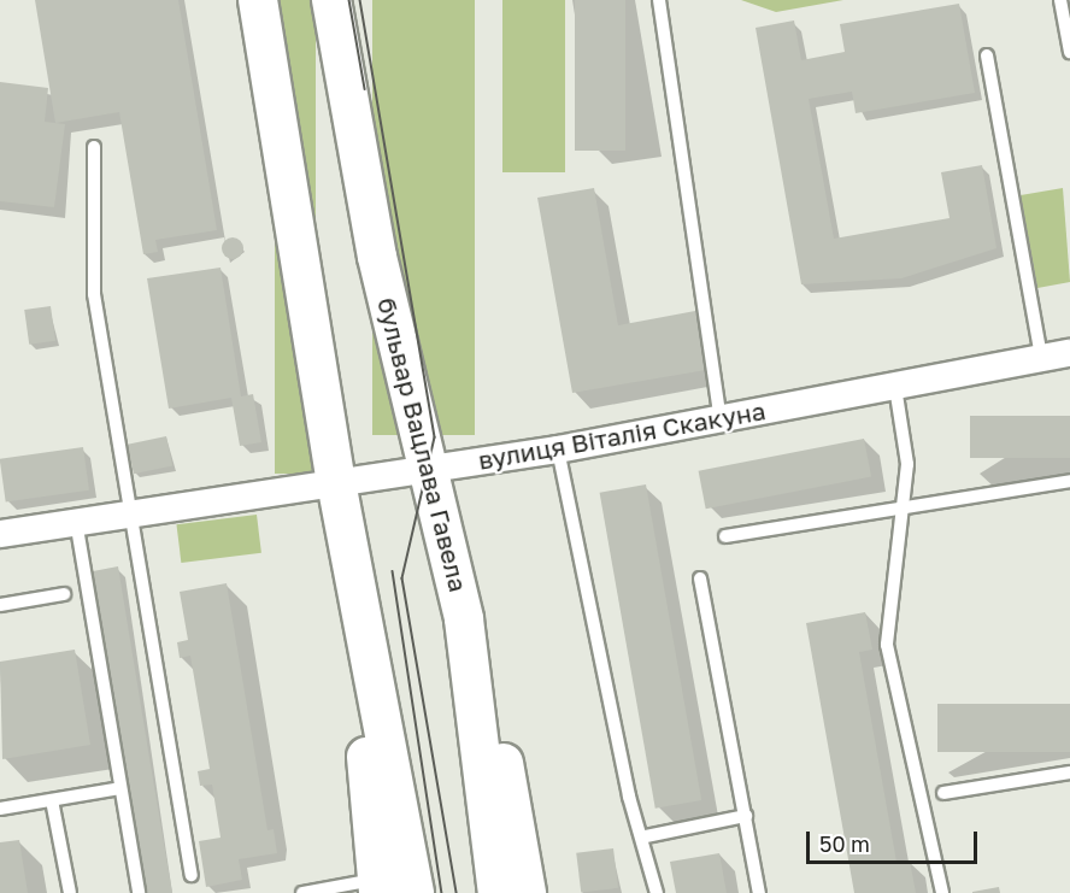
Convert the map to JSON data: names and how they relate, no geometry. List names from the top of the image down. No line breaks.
{"streets":{"main road":["бульвар Вацлава Гавела"],"street":["вулиця Віталія Скакуна"]},"crossings":[["вулиця Віталія Скакуна","бульвар Вацлава Гавела"]],"scale_bar":"50 m"}
